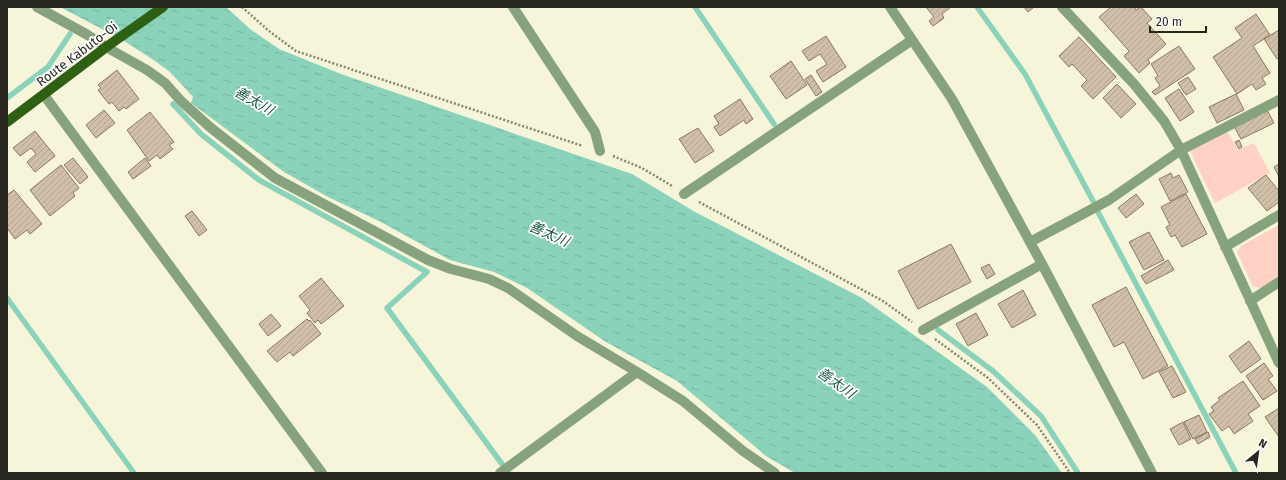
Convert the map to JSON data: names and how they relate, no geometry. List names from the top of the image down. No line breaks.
{"streets":{"main road":["Route Kabuto-Oi"]},"water":["善太川"],"scale_bar":"20 m","north":"top right"}
